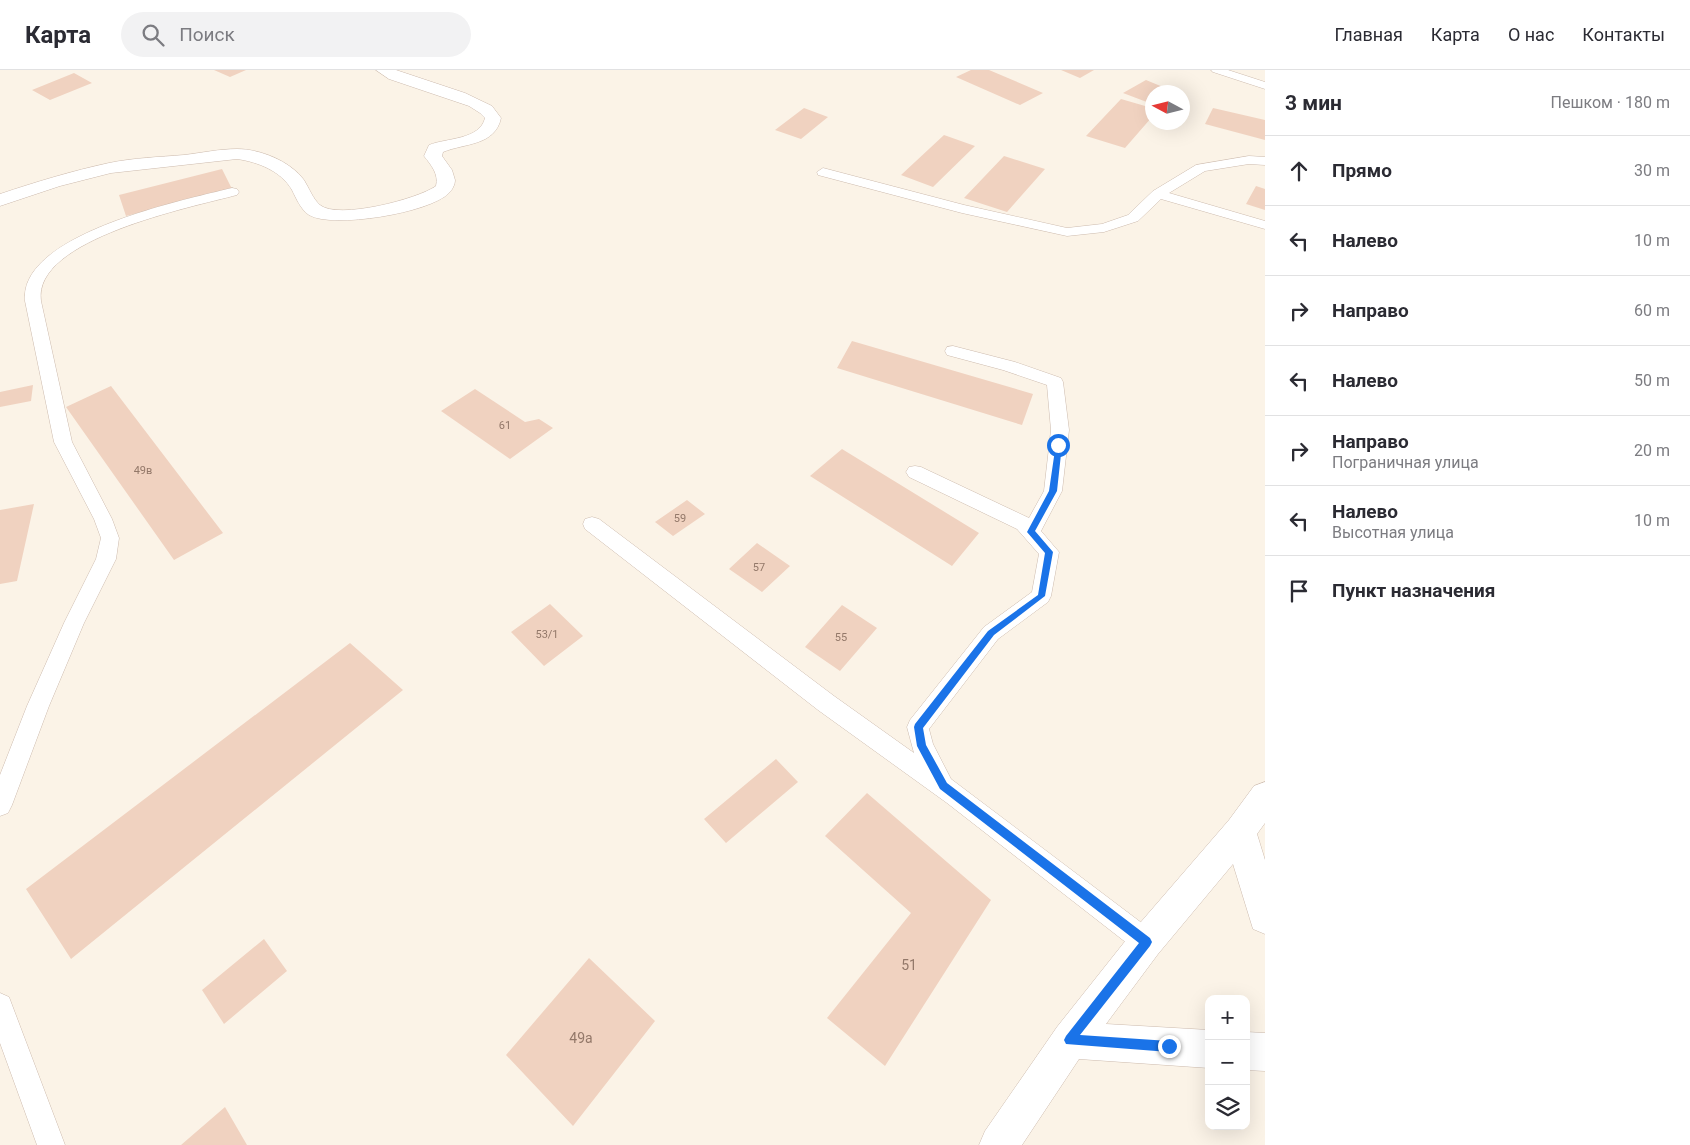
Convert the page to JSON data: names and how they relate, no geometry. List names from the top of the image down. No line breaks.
{"house_numbers":["61","49в","59","57","53/1","55","51","49а"],"north":"left","page":{"header":"Карта","search":"Поиск","nav":["Главная","Карта","О нас","Контакты"],"heading":["3 мин","Пешком · 180 m"],"list":[["Прямо","30 m"],["Налево","10 m"],["Направо","60 m"],["Налево","50 m"],["Направо","Пограничная улица","20 m"],["Налево","Высотная улица","10 m"],"Пункт назначения"],"map_buttons":["+","−"]}}
